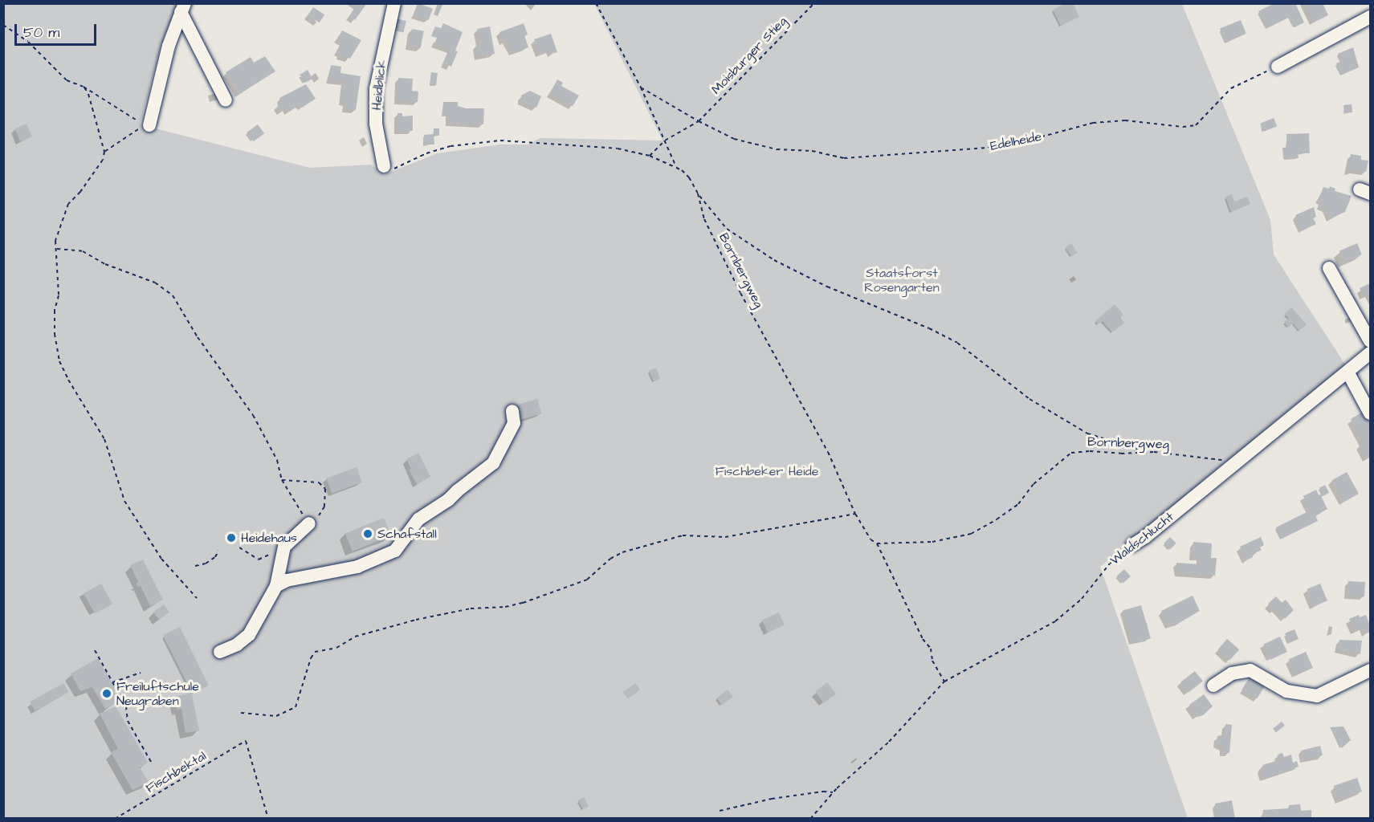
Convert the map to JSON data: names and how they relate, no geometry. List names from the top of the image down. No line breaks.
{"streets":{"street":["Heidblick","Waldschlucht"],"path":["Moisburger Stieg","Edelheide","Bornbergweg","Fischbektal"]},"crossings":[["Moisburger Stieg","Edelheide"],["Moisburger Stieg","Bornbergweg"],["Edelheide","Bornbergweg"],["Bornbergweg","Waldschlucht"]],"parks":["Staatsforst Rosengarten","Fischbeker Heide"],"places":["Schafstall","Heidehaus","Freiluftschule Neugraben"],"scale_bar":"50 m"}
